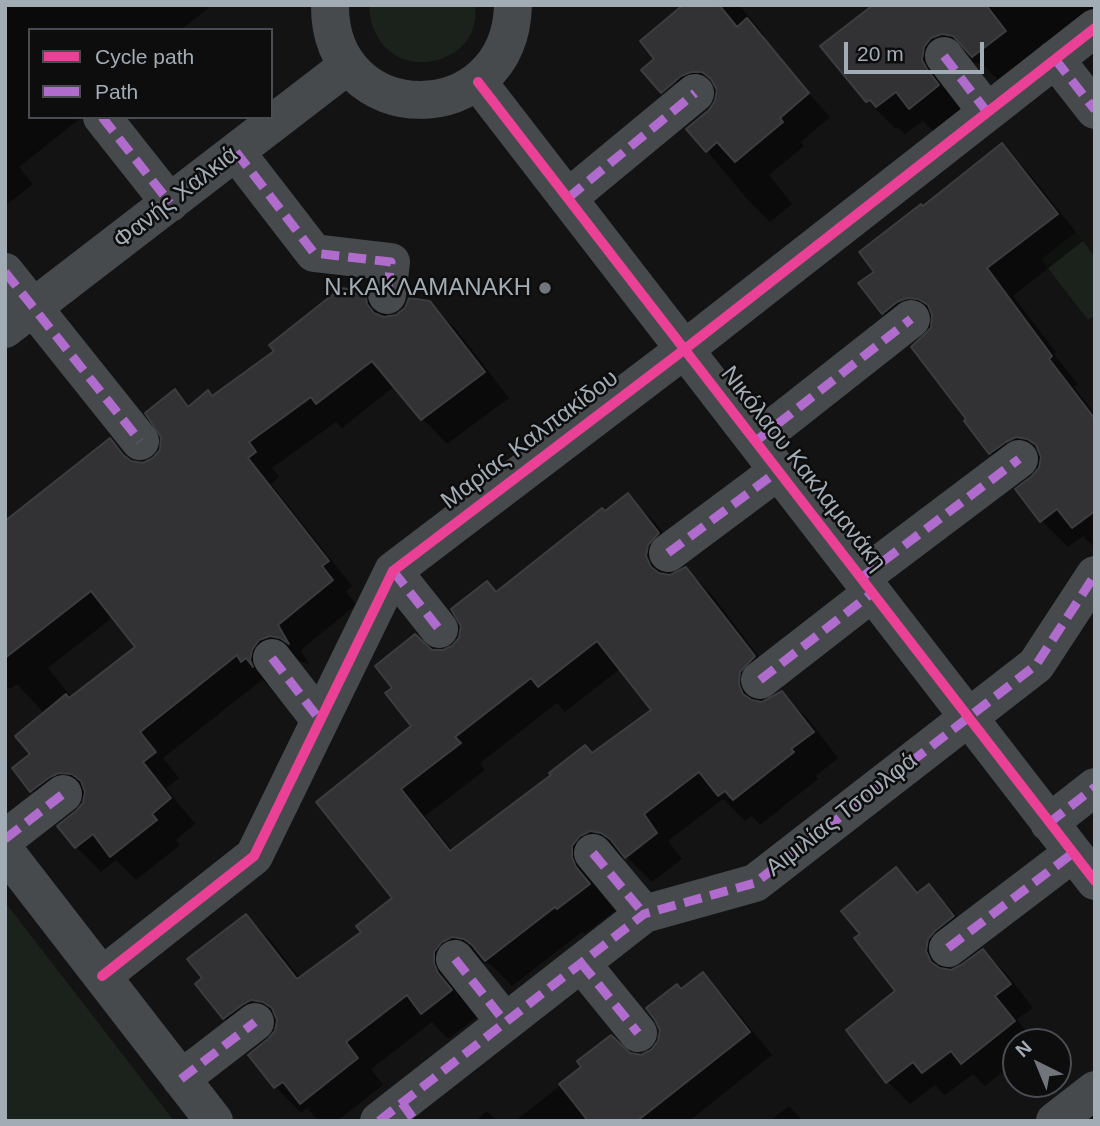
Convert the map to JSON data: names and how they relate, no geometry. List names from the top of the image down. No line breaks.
{"streets":{"street":["Φανής Χαλκιά","Μαρίας Καλπακίδου","Νικόλαου Κακλαμανάκη","Αιμιλίας Τσουλφά"]},"crossings":[["Μαρίας Καλπακίδου","Νικόλαου Κακλαμανάκη"],["Νικόλαου Κακλαμανάκη","Αιμιλίας Τσουλφά"]],"places":["Ν.ΚΑΚΛΑΜΑΝΑΚΗ"],"legend":["Cycle path","Path"],"scale_bar":"20 m","north":"top left"}
